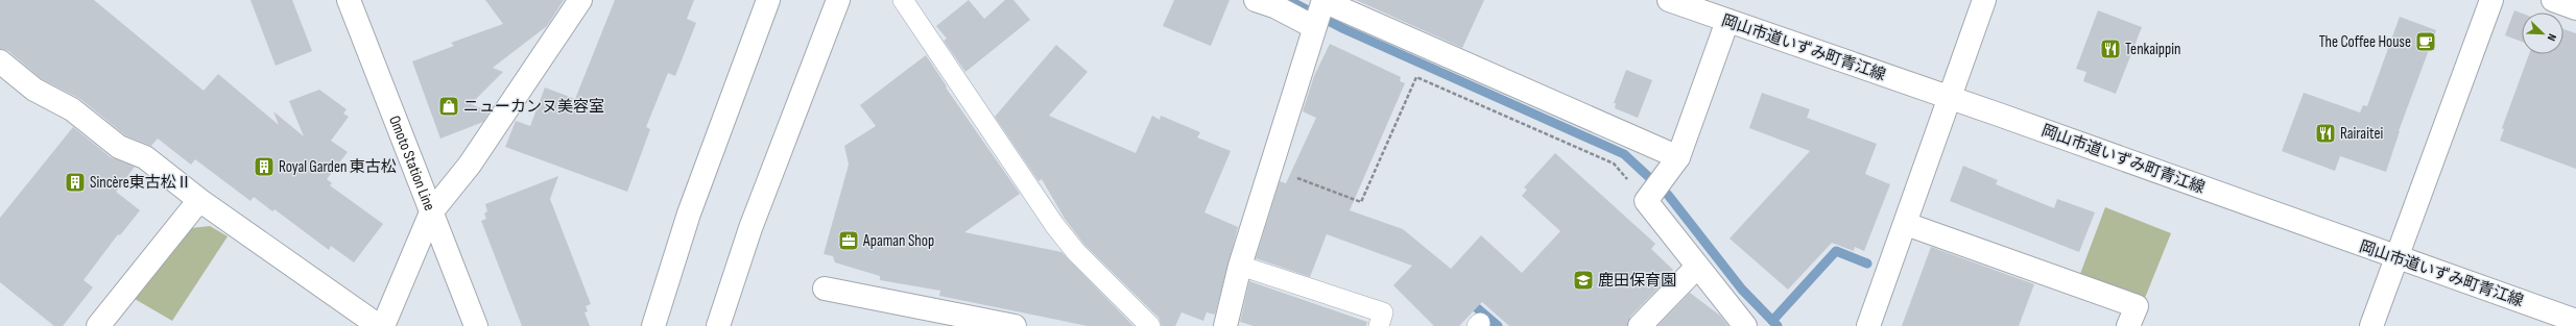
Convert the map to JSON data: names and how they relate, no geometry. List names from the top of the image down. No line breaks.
{"streets":{"street":["岡山市道いずみ町青江線","Omoto Station Line"]},"places":{"cafe":["The Coffee House"],"restaurant":["Tenkaippin","Rairaitei"],"shop":["ニューカンヌ美容室"],"building":["Royal Garden 東古松","Sincère東古松Ⅱ"],"office":["Apaman Shop"],"school or university":["鹿田保育園"]},"north":"bottom right"}
